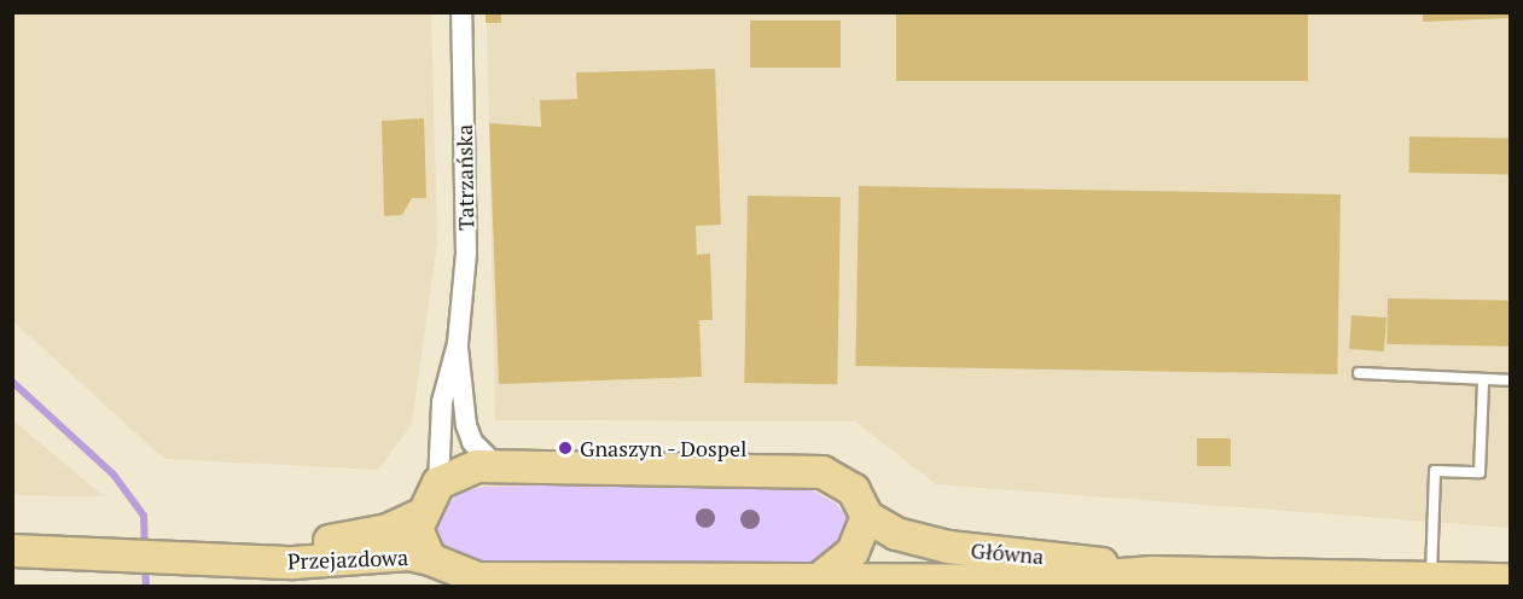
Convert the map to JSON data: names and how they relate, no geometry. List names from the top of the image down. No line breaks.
{"streets":{"main road":["Główna","Przejazdowa"],"street":["Tatrzańska"]},"crossings":[["Główna","Przejazdowa"]],"places":["Gnaszyn - Dospel"]}
